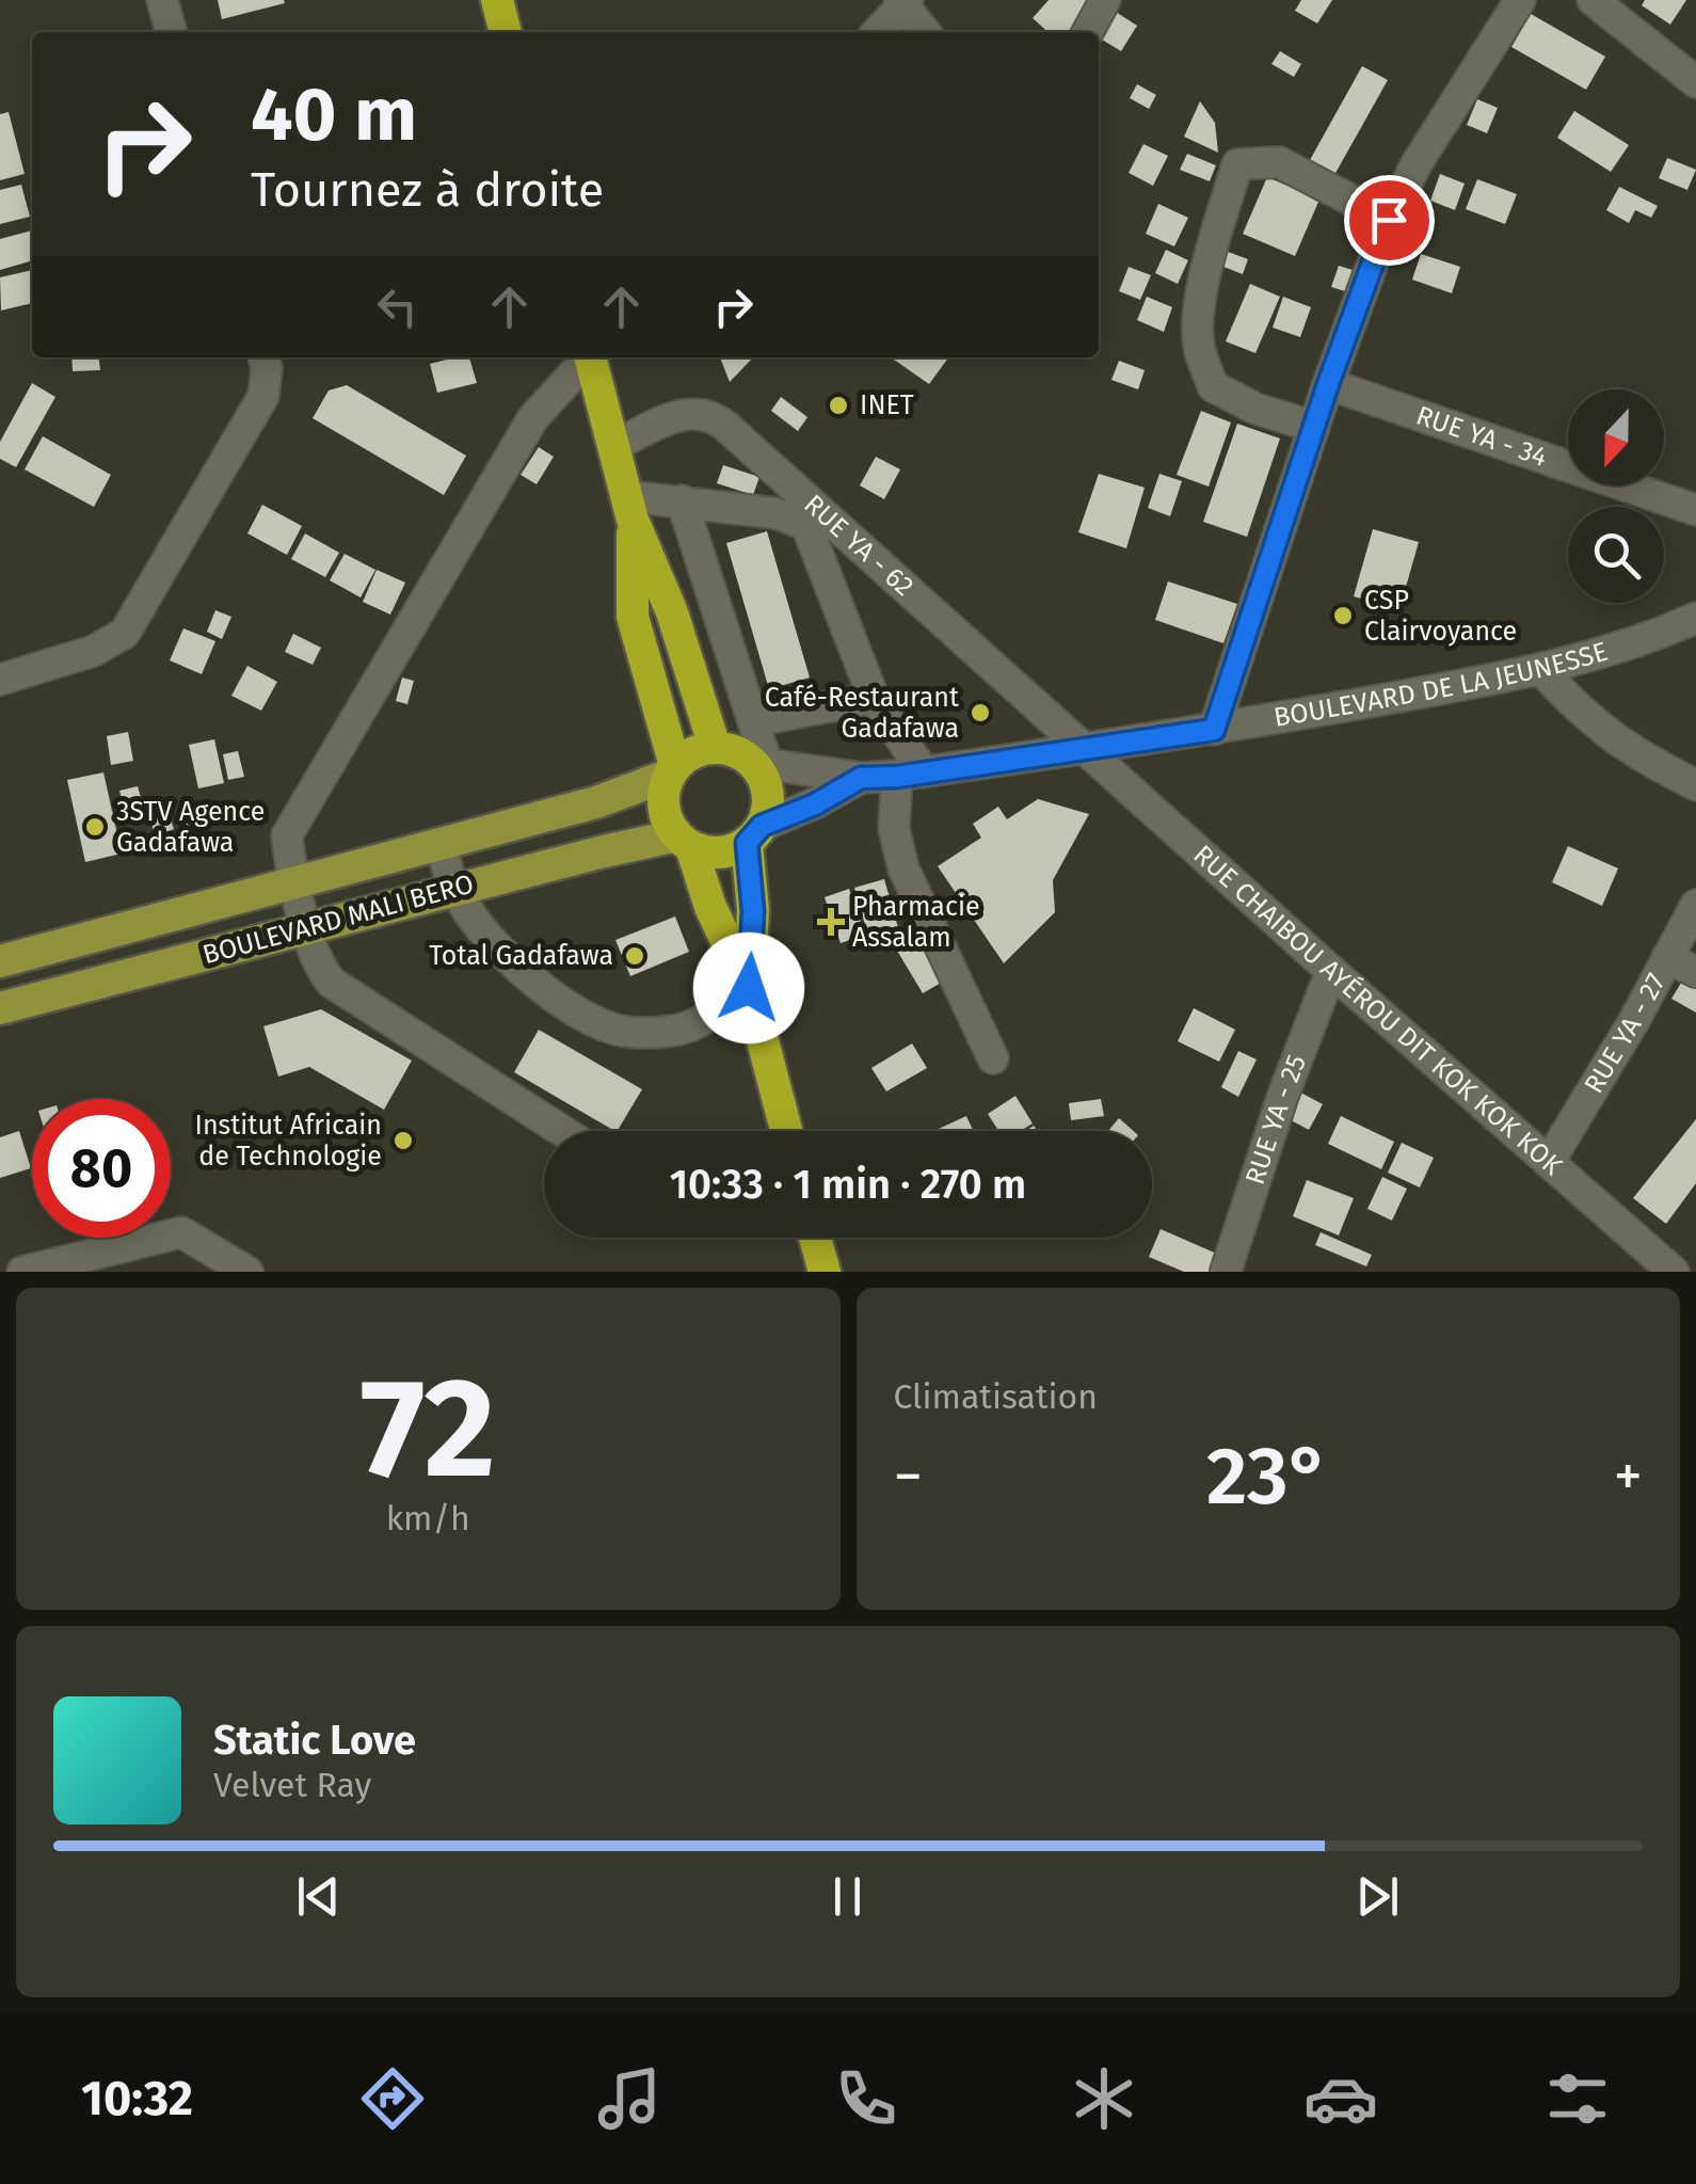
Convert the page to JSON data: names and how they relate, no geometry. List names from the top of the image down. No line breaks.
{"streets":{"main road":["BOULEVARD MALI BERO"],"street":["RUE YA - 34","RUE YA - 62","BOULEVARD DE LA JEUNESSE","RUE CHAIBOU AYÉROU DIT KOK KOK KOK","RUE YA - 27","RUE YA - 25"]},"crossings":[["RUE YA - 62","BOULEVARD DE LA JEUNESSE"],["RUE YA - 62","RUE CHAIBOU AYÉROU DIT KOK KOK KOK"],["BOULEVARD DE LA JEUNESSE","BOULEVARD MALI BERO"],["BOULEVARD DE LA JEUNESSE","RUE CHAIBOU AYÉROU DIT KOK KOK KOK"],["RUE CHAIBOU AYÉROU DIT KOK KOK KOK","RUE YA - 27"],["RUE CHAIBOU AYÉROU DIT KOK KOK KOK","RUE YA - 25"]],"places":{"other":["INET","CSP Clairvoyance","Café-Restaurant Gadafawa","3STV Agence Gadafawa","Total Gadafawa","Institut Africain de Technologie"],"health":["Pharmacie Assalam"]},"north":"bottom","page":{"turn":["40 m","Tournez à droite"],"limit":"80","trip":"10:33 · 1 min · 270 m","tile":[["72","km/h"],"Climatisation"],"heat":["−","23°","+"],"song":["Static Love","Velvet Ray"],"tabs":"10:32"}}
